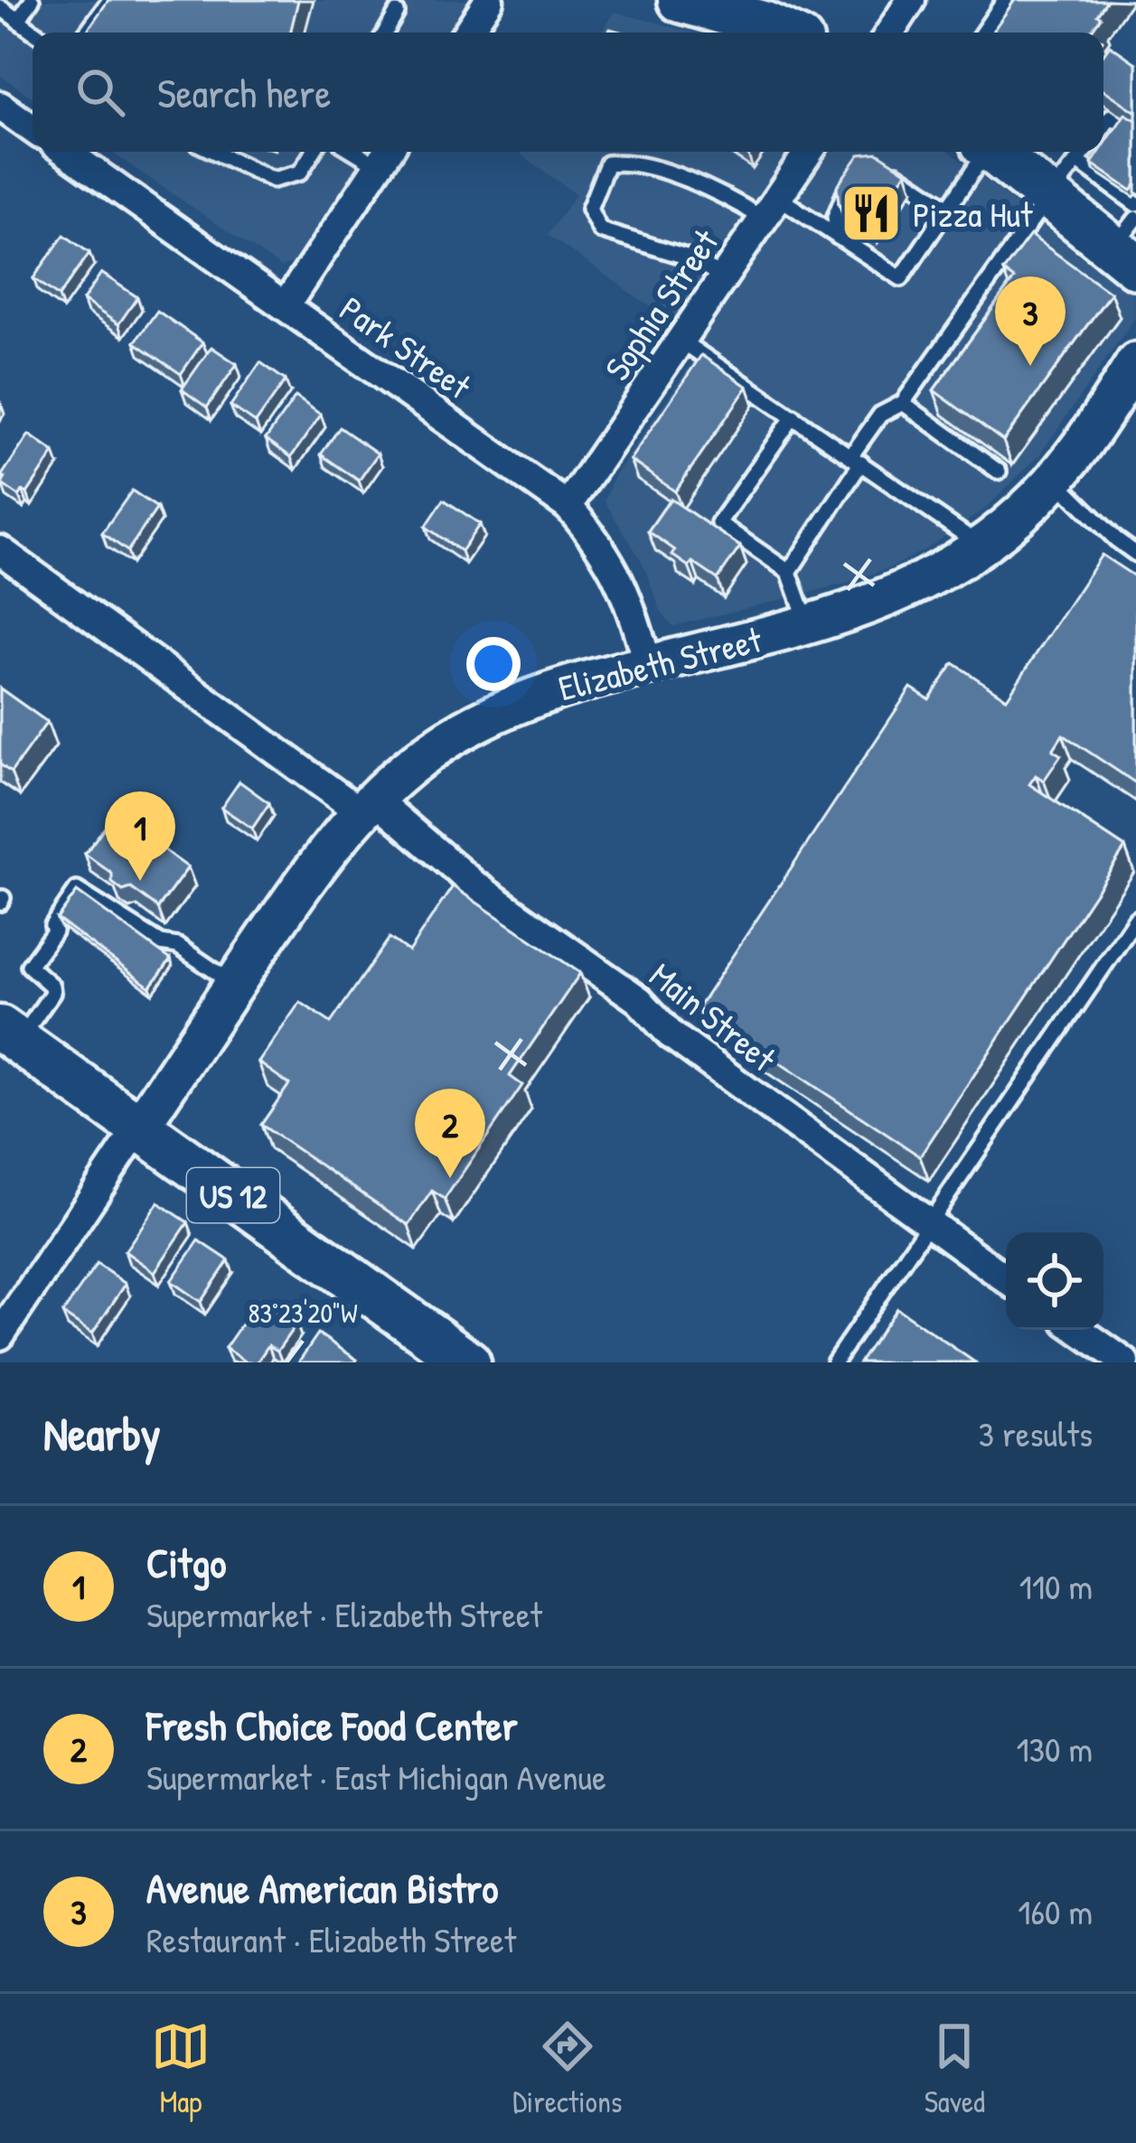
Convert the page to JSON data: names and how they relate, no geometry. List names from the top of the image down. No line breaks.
{"streets":{"main road":["US 12"],"street":["Sophia Street","Park Street","Elizabeth Street","Main Street"]},"crossings":[["Sophia Street","Park Street"],["Park Street","Elizabeth Street"],["Elizabeth Street","Main Street"],["Elizabeth Street","US 12"]],"places":{"restaurant":["Pizza Hut"]},"page":{"search":"Search here","pins":["3","1","2"],"heading":["Nearby","3 results"],"list":[{"mark":"1","name":"Citgo","note":"Supermarket · Elizabeth Street","value":"110 m"},{"mark":"2","name":"Fresh Choice Food Center","note":"Supermarket · East Michigan Avenue","value":"130 m"},{"mark":"3","name":"Avenue American Bistro","note":"Restaurant · Elizabeth Street","value":"160 m"}],"nav":["Map","Directions","Saved"]},"coordinates":["83°23'20\"W"]}
